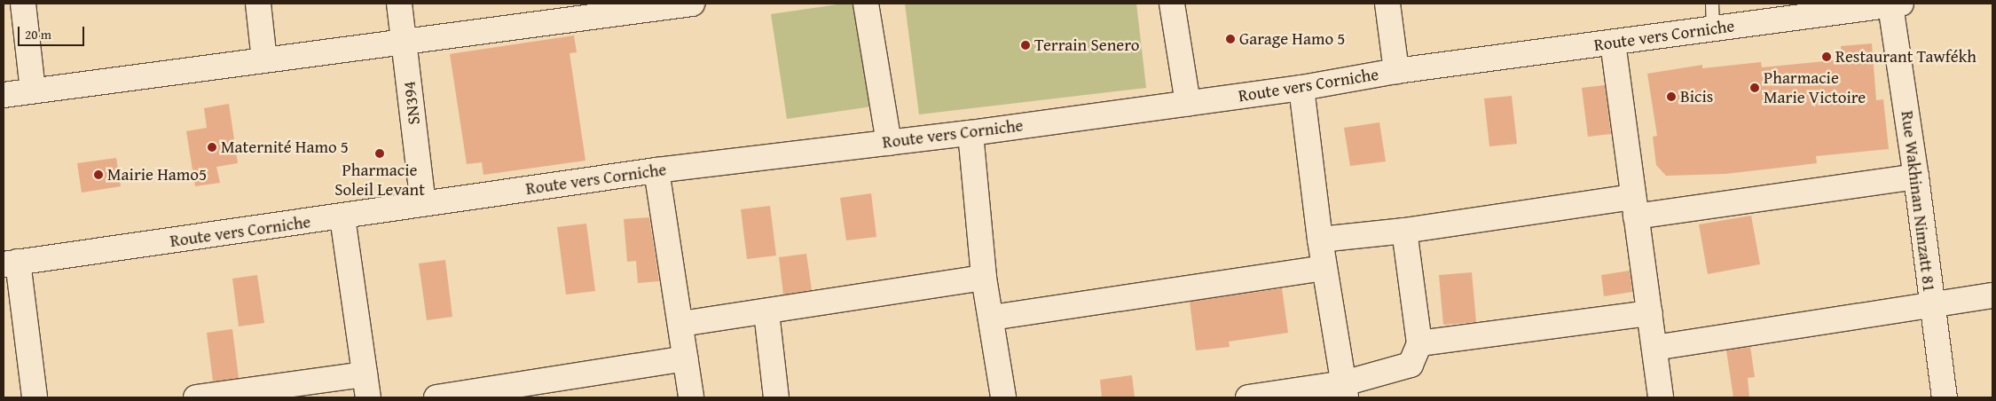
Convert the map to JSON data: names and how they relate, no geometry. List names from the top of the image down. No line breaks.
{"streets":{"street":["Route vers Corniche","SN394","Rue Wakhinan Nimzatt 81"]},"crossings":[["Route vers Corniche","SN394"],["Route vers Corniche","Rue Wakhinan Nimzatt 81"]],"places":["Garage Hamo 5","Terrain Senero","Restaurant Tawfékh","Pharmacie Marie Victoire","Bicis","Maternité Hamo 5","Pharmacie Soleil Levant","Mairie Hamo5"],"scale_bar":"20 m"}
